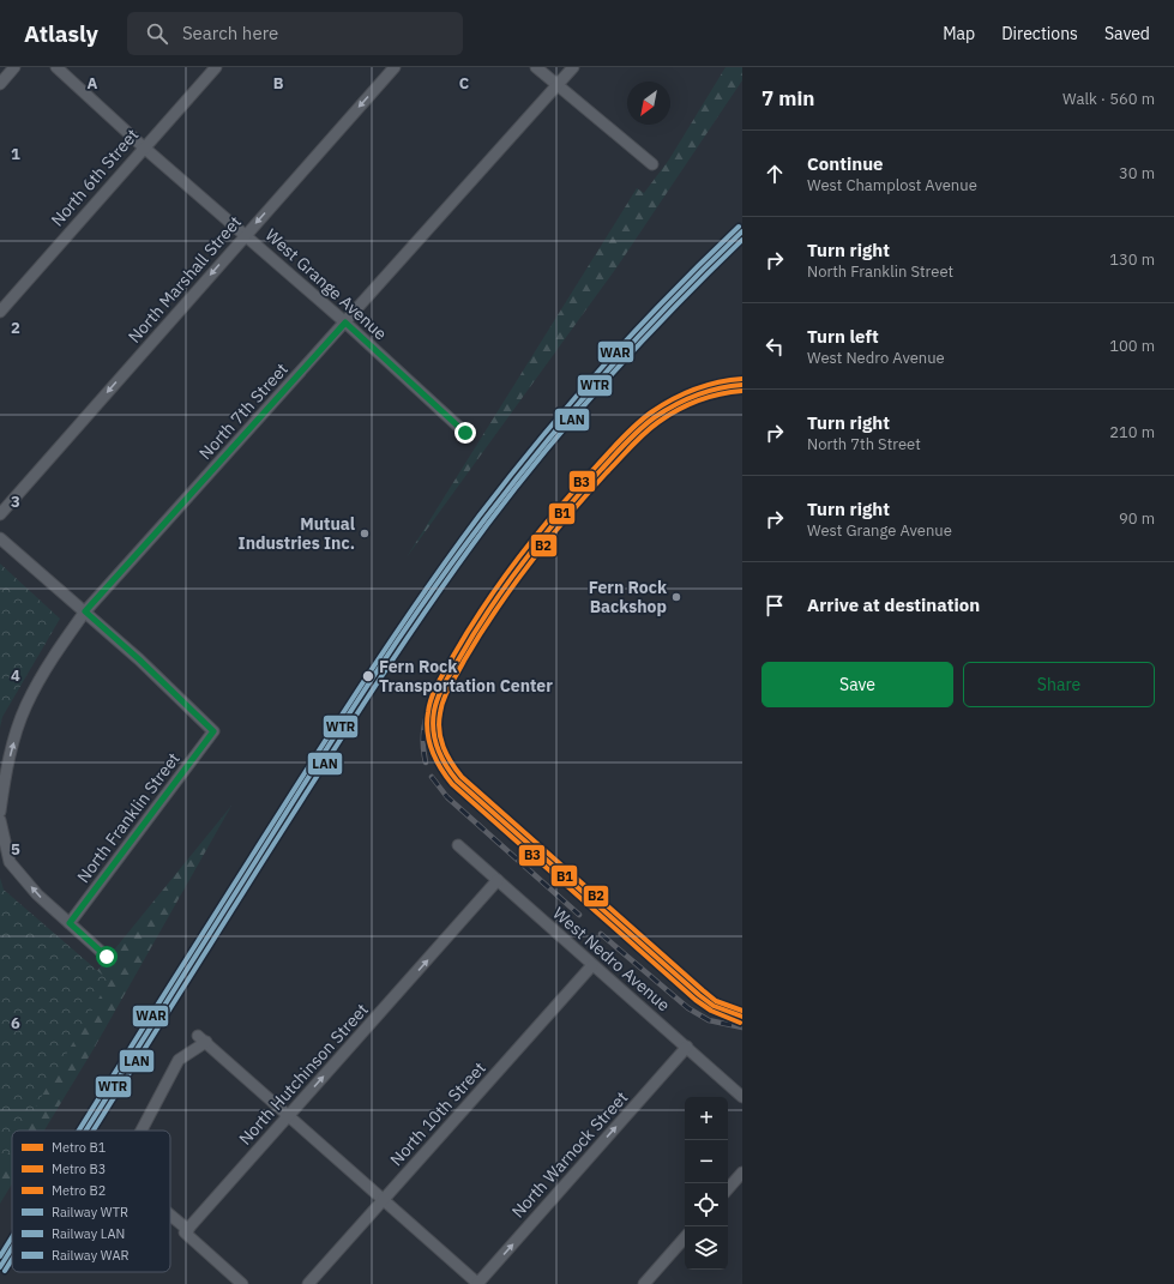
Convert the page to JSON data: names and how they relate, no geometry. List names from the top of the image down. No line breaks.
{"streets":{"street":["North 6th Street","North Marshall Street","West Grange Avenue","North 7th Street","North Franklin Street","West Nedro Avenue","North Hutchinson Street","North 10th Street","North Warnock Street"]},"crossings":[["North 6th Street","West Grange Avenue"],["North Marshall Street","West Grange Avenue"],["West Grange Avenue","North 7th Street"],["North 7th Street","North Franklin Street"],["West Nedro Avenue","North Hutchinson Street"],["West Nedro Avenue","North 10th Street"],["West Nedro Avenue","North Warnock Street"]],"one_way":["North Marshall Street","North Hutchinson Street","North Warnock Street"],"places":["Mutual Industries Inc.","Fern Rock Backshop","Fern Rock Transportation Center"],"lines":["rail line WAR","rail line WTR","rail line LAN","metro line B3","metro line B1","metro line B2"],"legend":["Metro B1","Metro B3","Metro B2","Railway WTR","Railway LAN","Railway WAR"],"north":"bottom left","page":{"header":"Atlasly","search":"Search here","nav":["Map","Directions","Saved"],"heading":["7 min","Walk · 560 m"],"list":[["Continue","West Champlost Avenue","30 m"],["Turn right","North Franklin Street","130 m"],["Turn left","West Nedro Avenue","100 m"],["Turn right","North 7th Street","210 m"],["Turn right","West Grange Avenue","90 m"],"Arrive at destination"],"buttons":["Save","Share"],"map_buttons":["+","−"]},"grid":{"columns":["A","B","C"],"rows":["1","2","3","4","5","6"]}}
